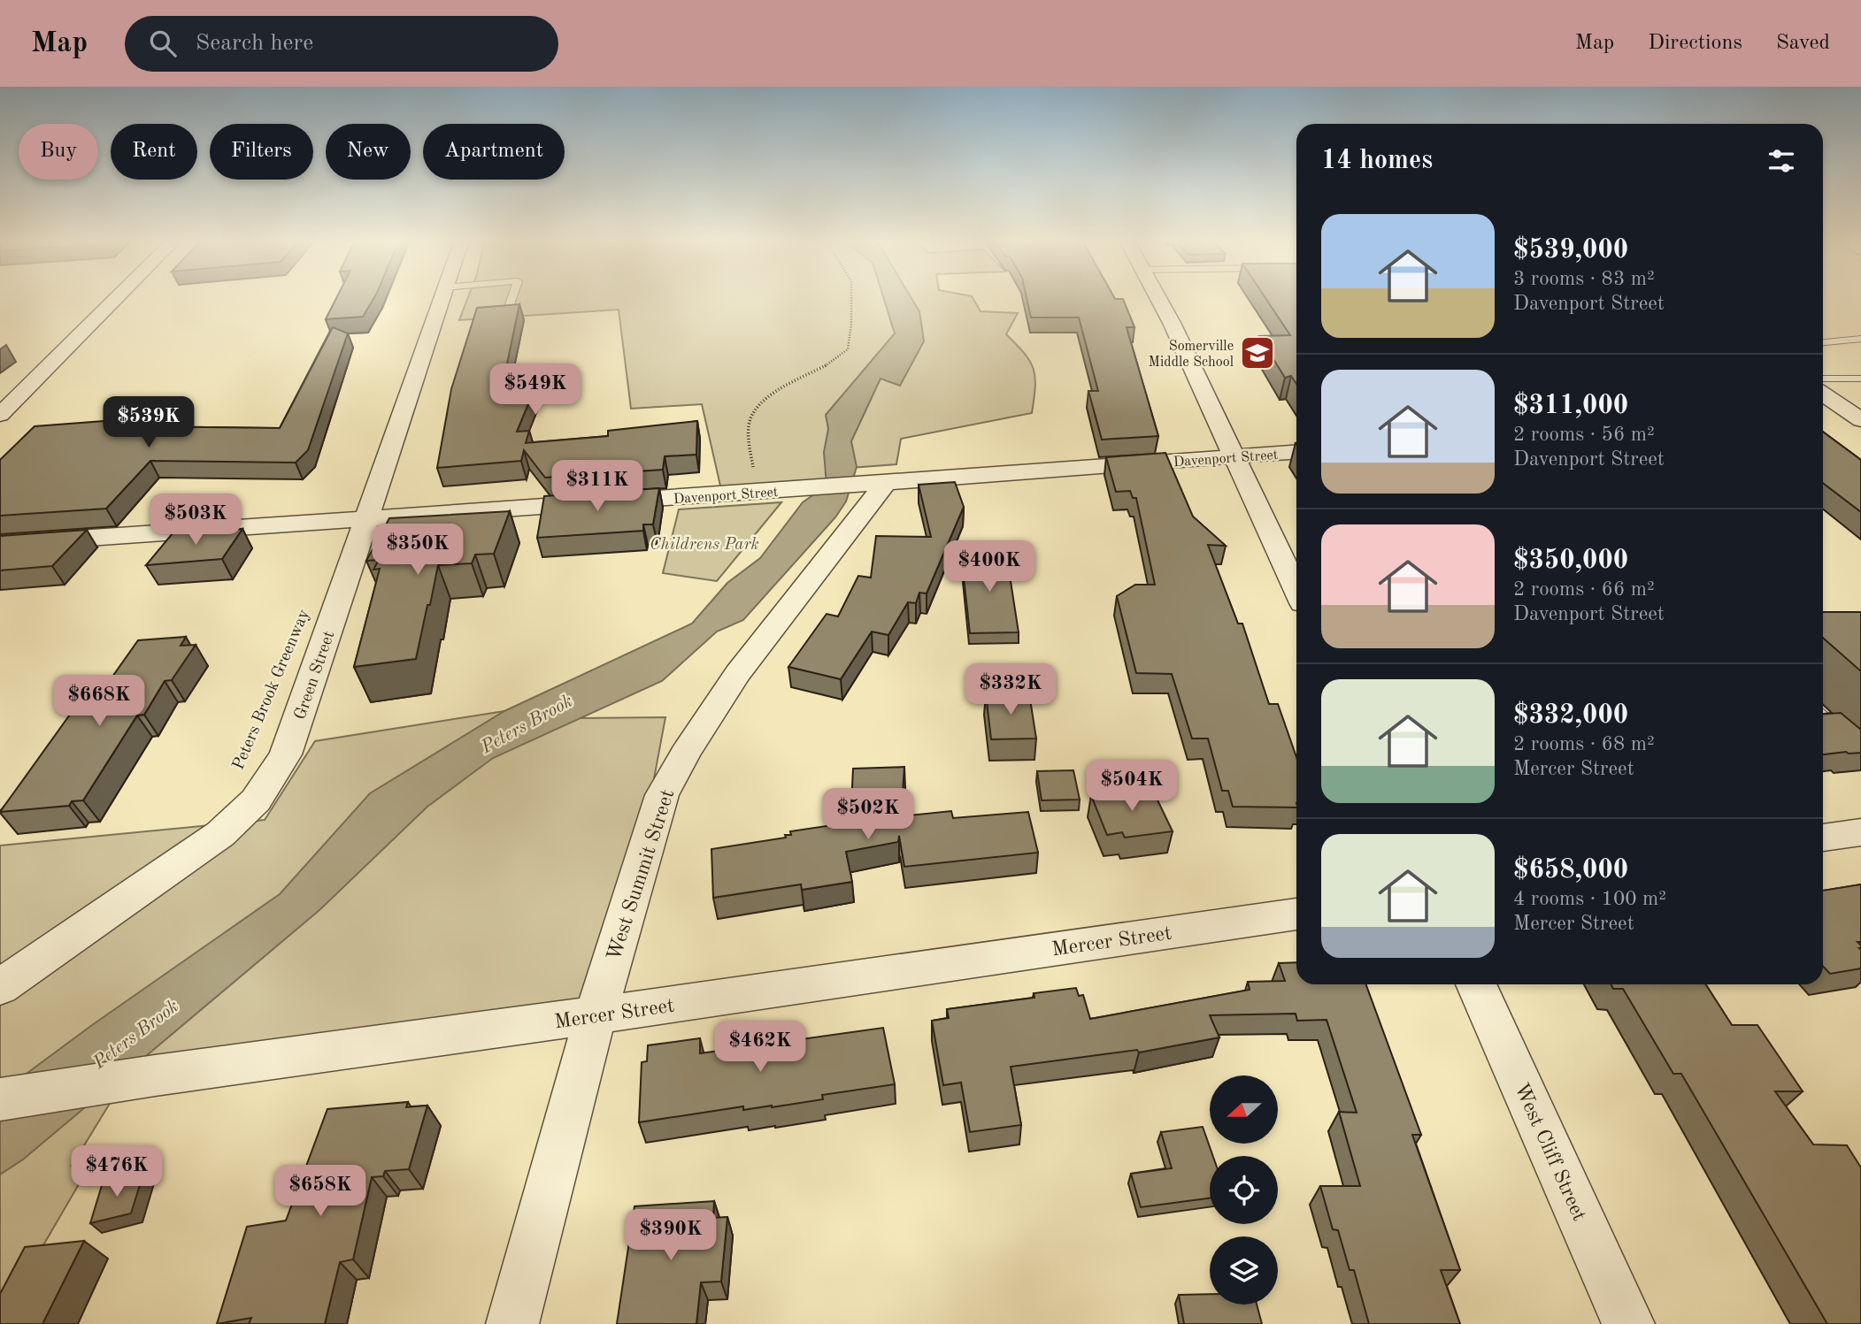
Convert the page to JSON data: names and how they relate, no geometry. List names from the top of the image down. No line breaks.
{"streets":{"street":["Davenport Street","Green Street","West Summit Street","Mercer Street","West Cliff Street"]},"crossings":[["Davenport Street","Green Street"],["Davenport Street","West Summit Street"],["West Summit Street","Mercer Street"]],"water":["Peters Brook"],"parks":["Childrens Park"],"places":{"school or university":["Somerville Middle School"]},"north":"left","page":{"header":"Map","search":"Search here","nav":["Map","Directions","Saved"],"chip":["Buy","Rent","Filters","New","Apartment"],"heading":"14 homes","list":[{"name":"$539,000","note":"3 rooms · 83 m² · Davenport Street"},{"name":"$311,000","note":"2 rooms · 56 m² · Davenport Street"},{"name":"$350,000","note":"2 rooms · 66 m² · Davenport Street"},{"name":"$332,000","note":"2 rooms · 68 m² · Mercer Street"},{"name":"$658,000","note":"4 rooms · 100 m² · Mercer Street"}],"price":["$549K","$539K","$311K","$503K","$350K","$400K","$332K","$668K","$504K","$502K","$462K","$476K","$658K","$390K"]}}
